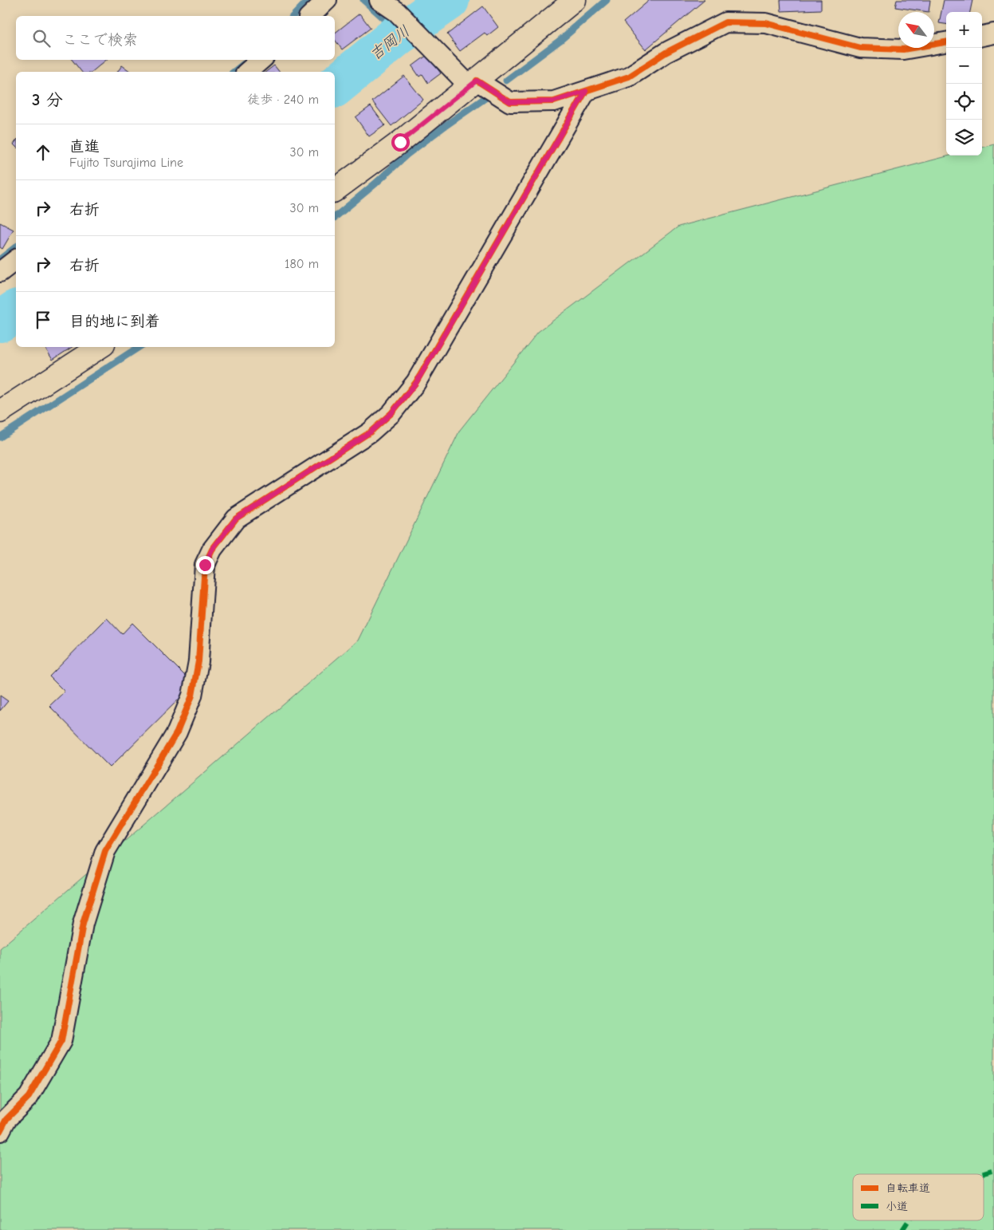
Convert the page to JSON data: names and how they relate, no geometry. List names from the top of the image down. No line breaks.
{"water":["吉岡川"],"legend":["自転車道","小道"],"north":"top left","page":{"map_buttons":["+","−"],"search":"ここで検索","heading":["3 分","徒歩 · 240 m"],"list":[["直進","Fujito Tsurajima Line","30 m"],["右折","30 m"],["右折","180 m"],"目的地に到着"]}}
